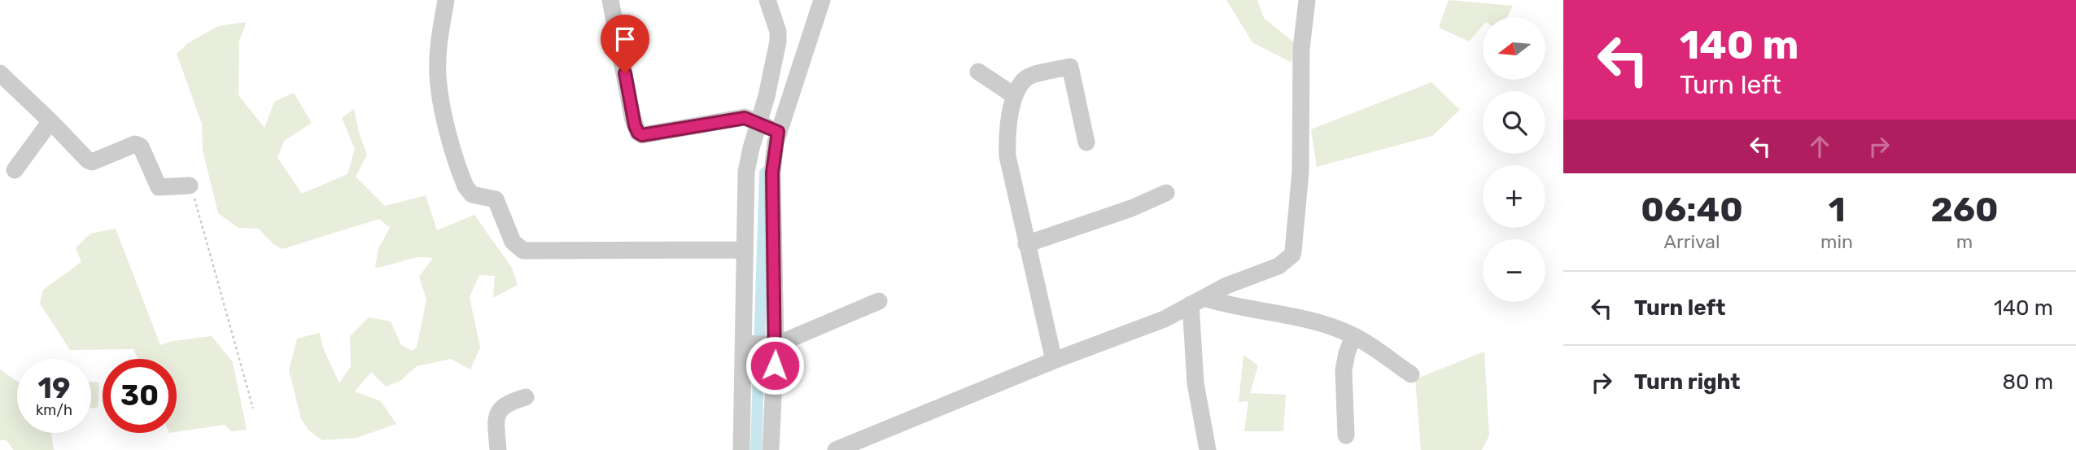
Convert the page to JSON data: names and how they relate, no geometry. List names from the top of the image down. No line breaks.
{"north":"left","page":{"turn":["140 m","Turn left"],"map_buttons":["+","−"],"eta":["06:40","Arrival","1","min","260","m"],"list":[{"name":"Turn left","value":"140 m"},{"name":"Turn right","value":"80 m"}],"speed":"19 km/h","limit":"30"}}
